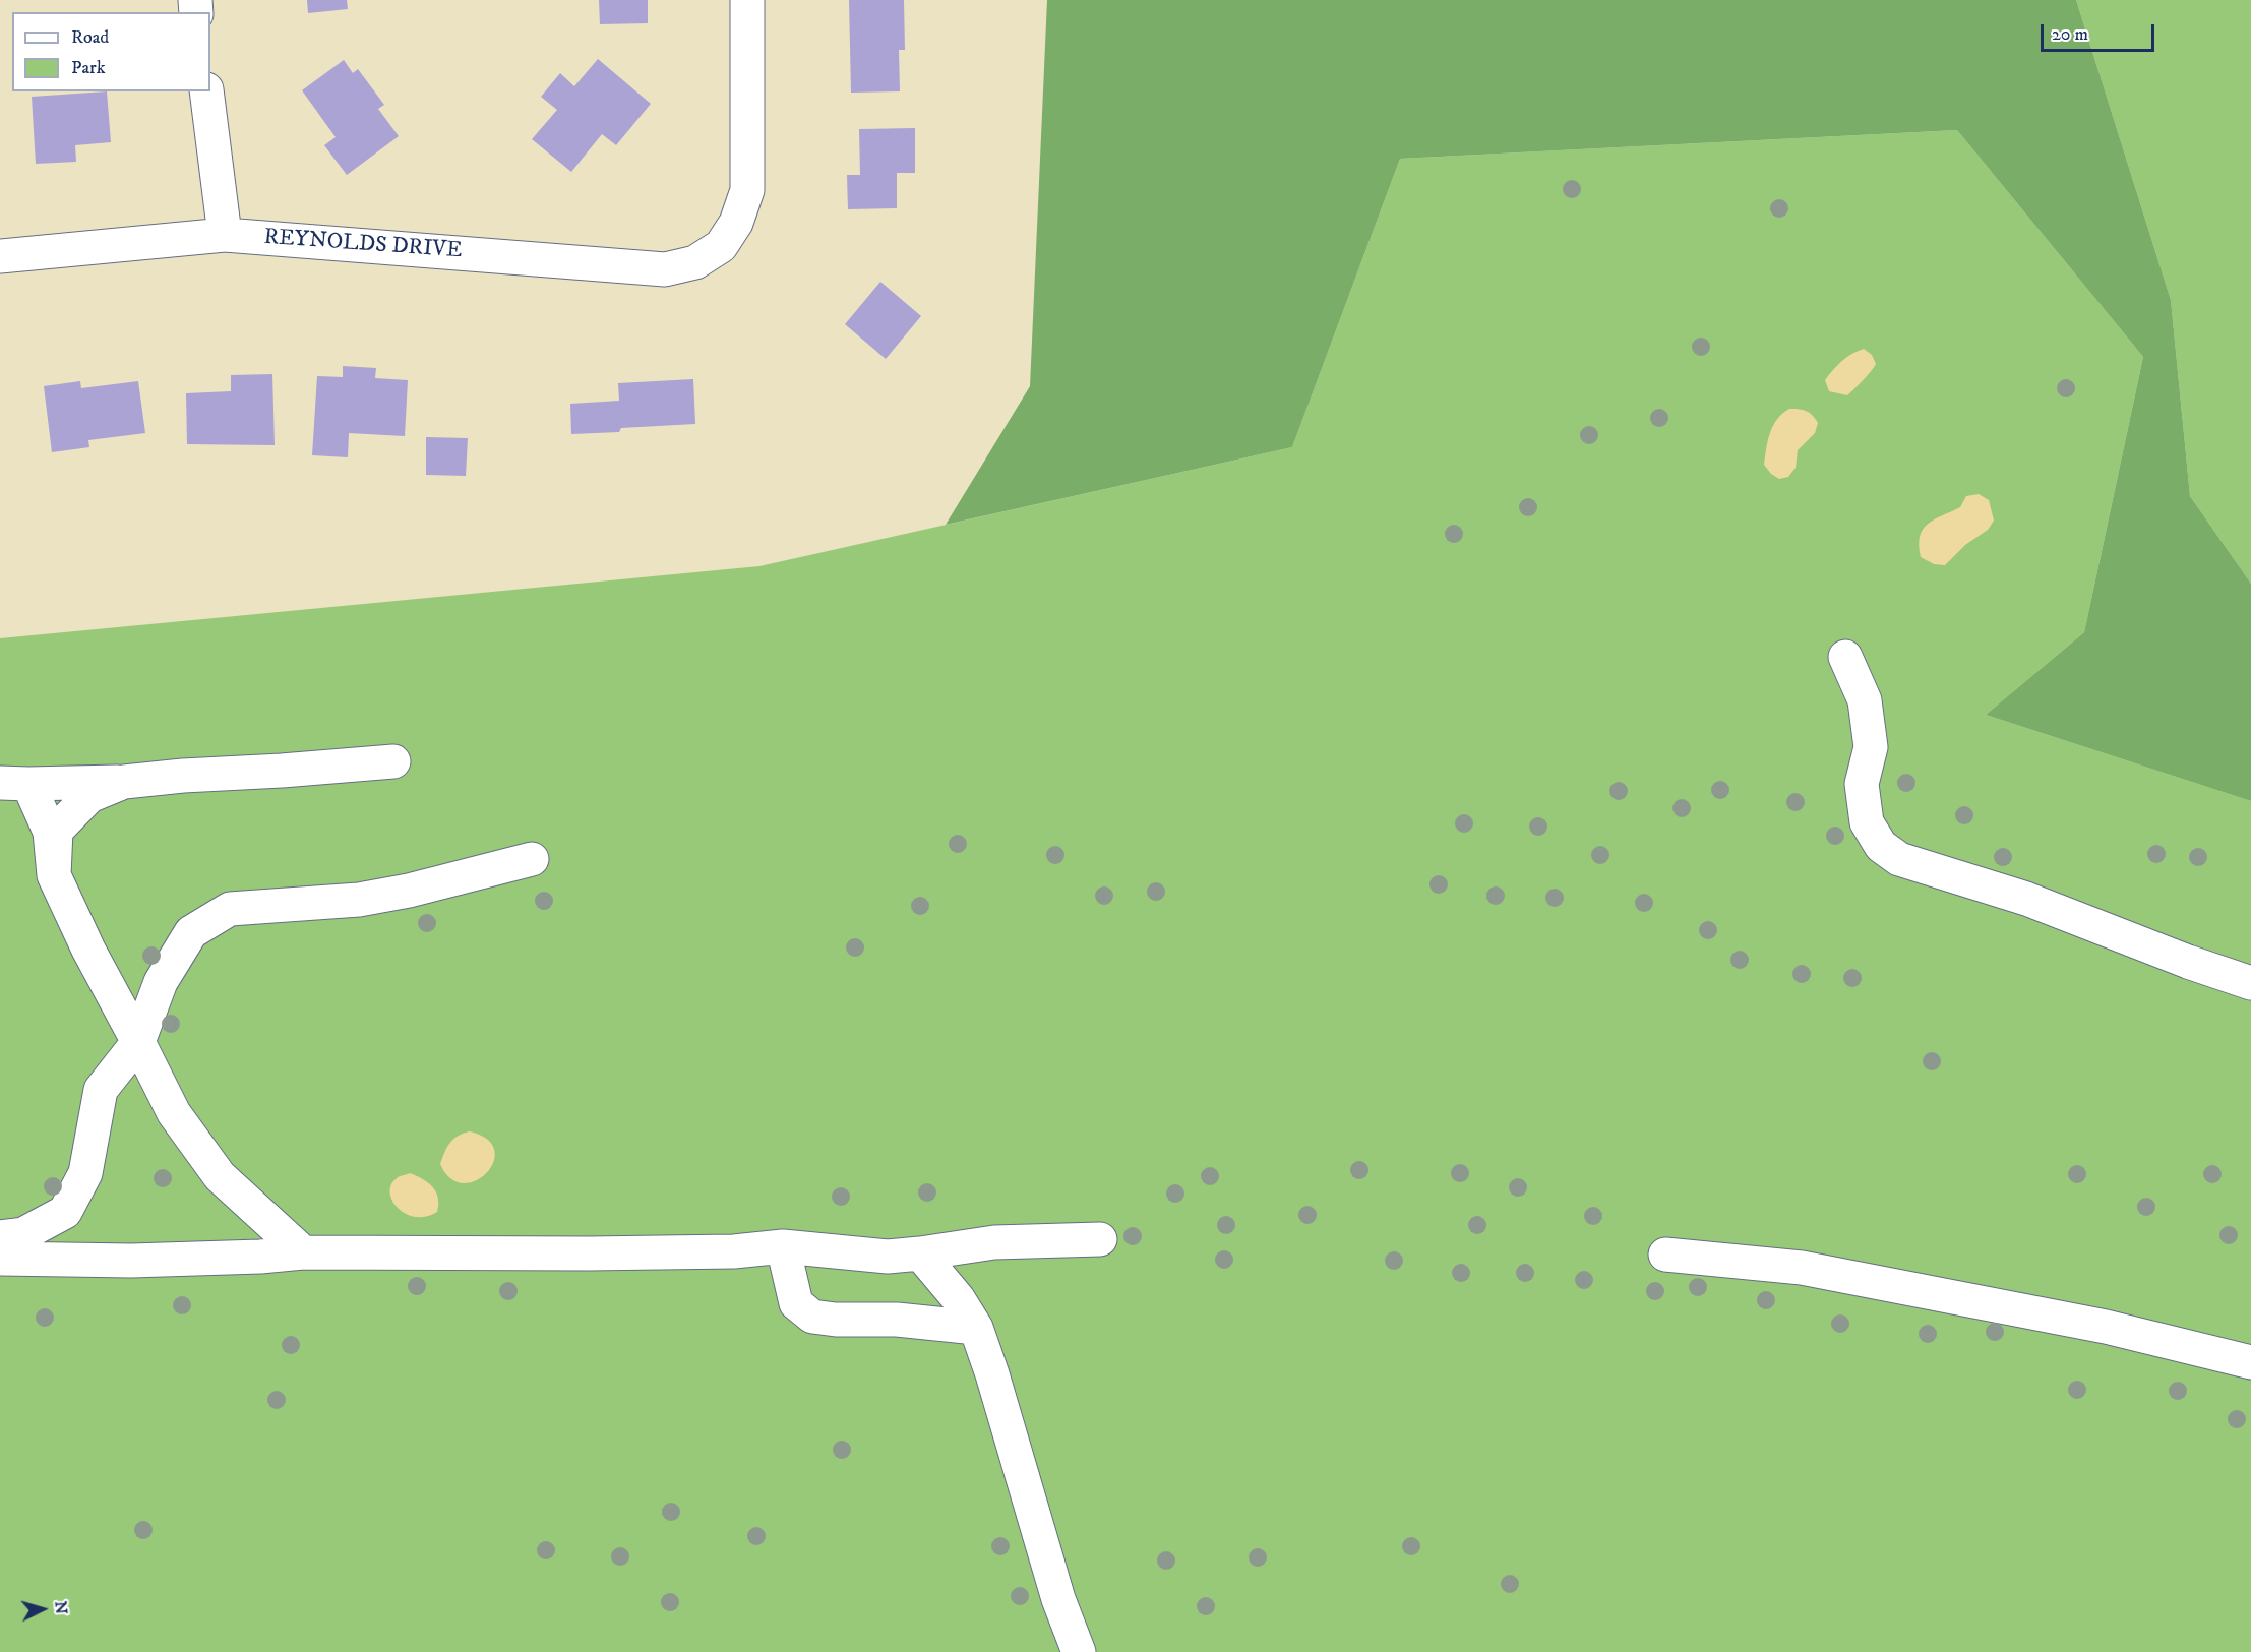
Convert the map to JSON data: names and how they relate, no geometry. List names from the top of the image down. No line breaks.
{"streets":{"street":["REYNOLDS DRIVE"]},"legend":["Road","Park"],"scale_bar":"20 m","north":"right"}
